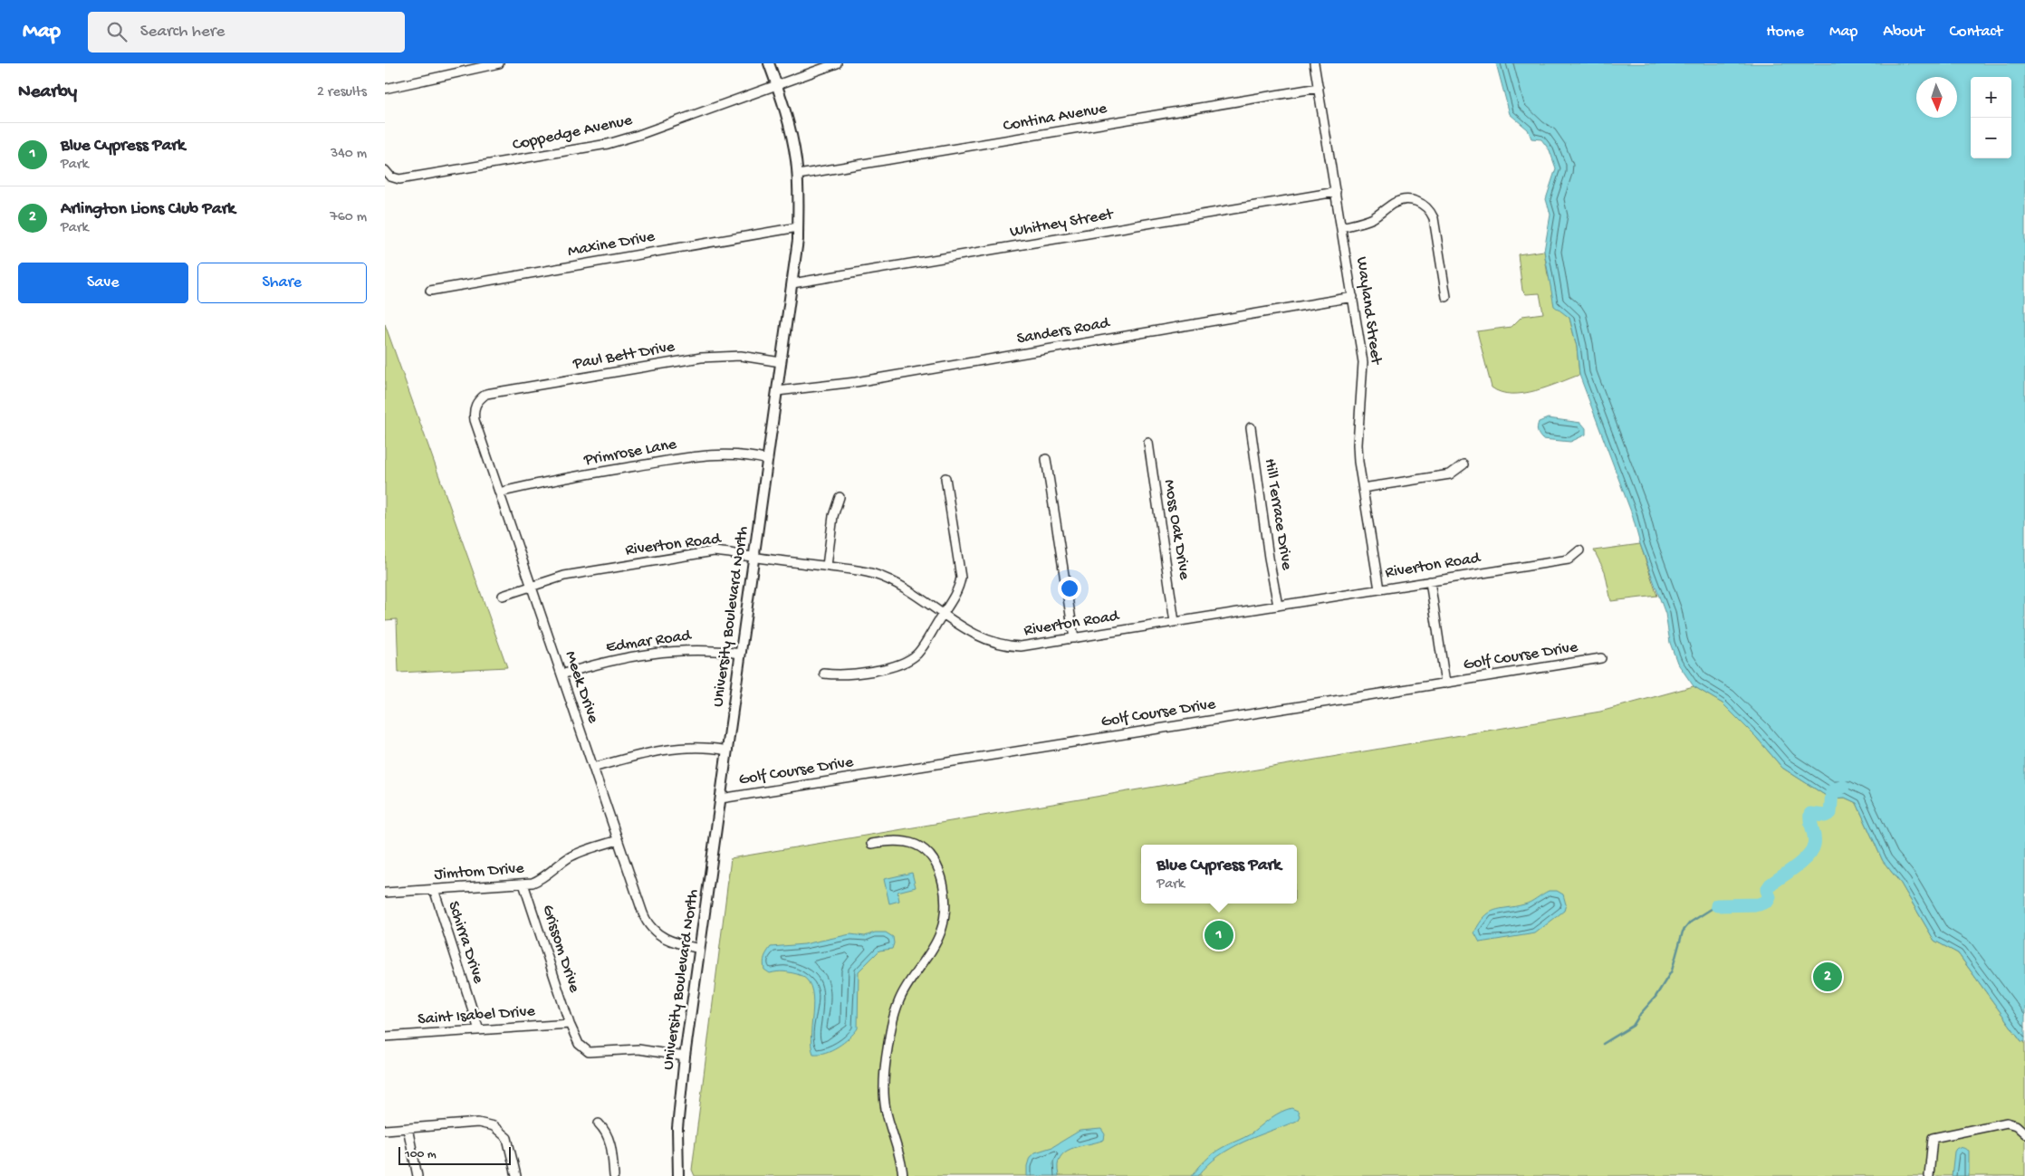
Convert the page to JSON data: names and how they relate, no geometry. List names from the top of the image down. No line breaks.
{"streets":{"street":["Contina Avenue","Coppedge Avenue","Whitney Street","Maxine Drive","Wayland Street","Sanders Road","Paul Bett Drive","Primrose Lane","Hill Terrace Drive","Moss Oak Drive","Riverton Road","University Boulevard North","Edmar Road","Golf Course Drive","Meek Drive","Jimtom Drive","Schirra Drive","Grissom Drive","Saint Isabel Drive"]},"crossings":[["Contina Avenue","Wayland Street"],["Contina Avenue","University Boulevard North"],["Coppedge Avenue","University Boulevard North"],["Whitney Street","Wayland Street"],["Whitney Street","University Boulevard North"],["Maxine Drive","University Boulevard North"],["Wayland Street","Sanders Road"],["Wayland Street","Riverton Road"],["Sanders Road","University Boulevard North"],["Paul Bett Drive","University Boulevard North"],["Paul Bett Drive","Meek Drive"],["Primrose Lane","University Boulevard North"],["Primrose Lane","Meek Drive"],["Hill Terrace Drive","Riverton Road"],["Moss Oak Drive","Riverton Road"],["Riverton Road","University Boulevard North"],["Riverton Road","Meek Drive"],["University Boulevard North","Edmar Road"],["University Boulevard North","Golf Course Drive"],["University Boulevard North","Meek Drive"],["University Boulevard North","Grissom Drive"],["Edmar Road","Meek Drive"],["Meek Drive","Jimtom Drive"],["Jimtom Drive","Schirra Drive"],["Jimtom Drive","Grissom Drive"],["Schirra Drive","Saint Isabel Drive"],["Grissom Drive","Saint Isabel Drive"]],"scale_bar":"100 m","north":"bottom","page":{"header":"Map","search":"Search here","nav":["Home","Map","About","Contact"],"heading":["Nearby","2 results"],"map_buttons":["+","−"],"list":[{"mark":"1","name":"Blue Cypress Park","note":"Park","value":"340 m"},{"mark":"2","name":"Arlington Lions Club Park","note":"Park","value":"760 m"}],"buttons":["Save","Share"],"popup":["Blue Cypress Park","Park"],"pins":["1","2"],"scale":"100 m"}}
